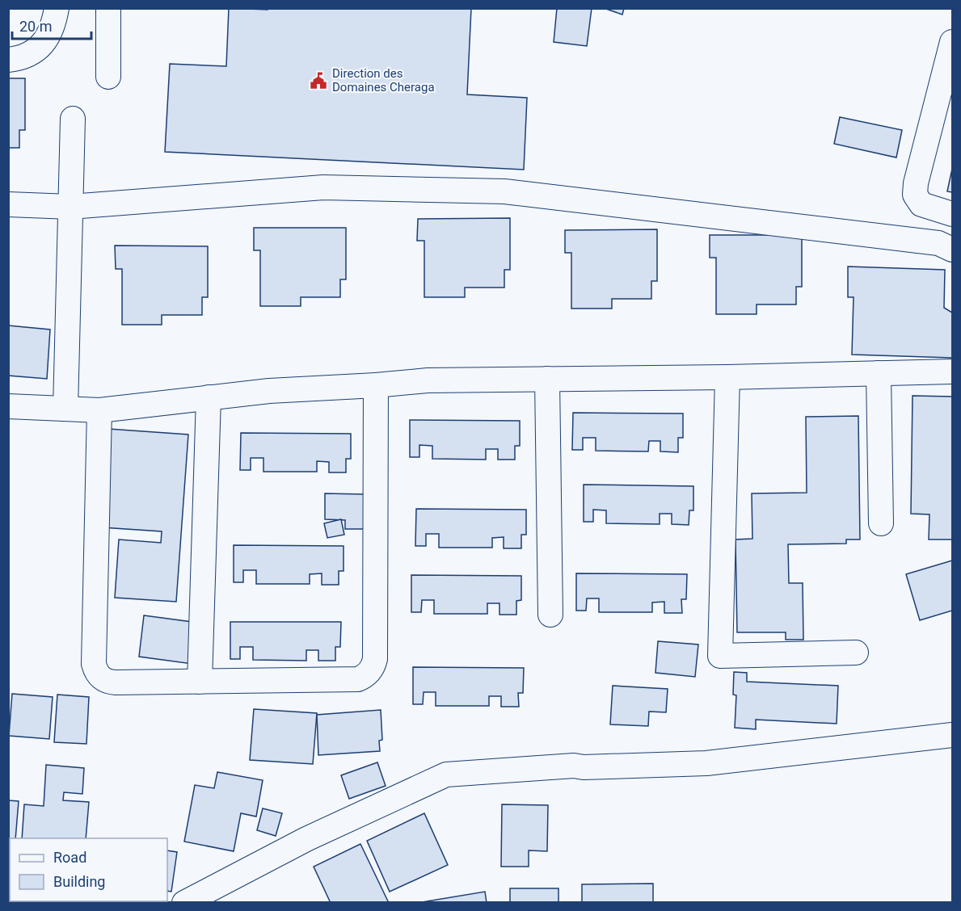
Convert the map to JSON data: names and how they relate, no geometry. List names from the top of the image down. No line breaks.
{"places":{"public building":["Direction des Domaines Cheraga"]},"legend":["Road","Building"],"scale_bar":"20 m"}
